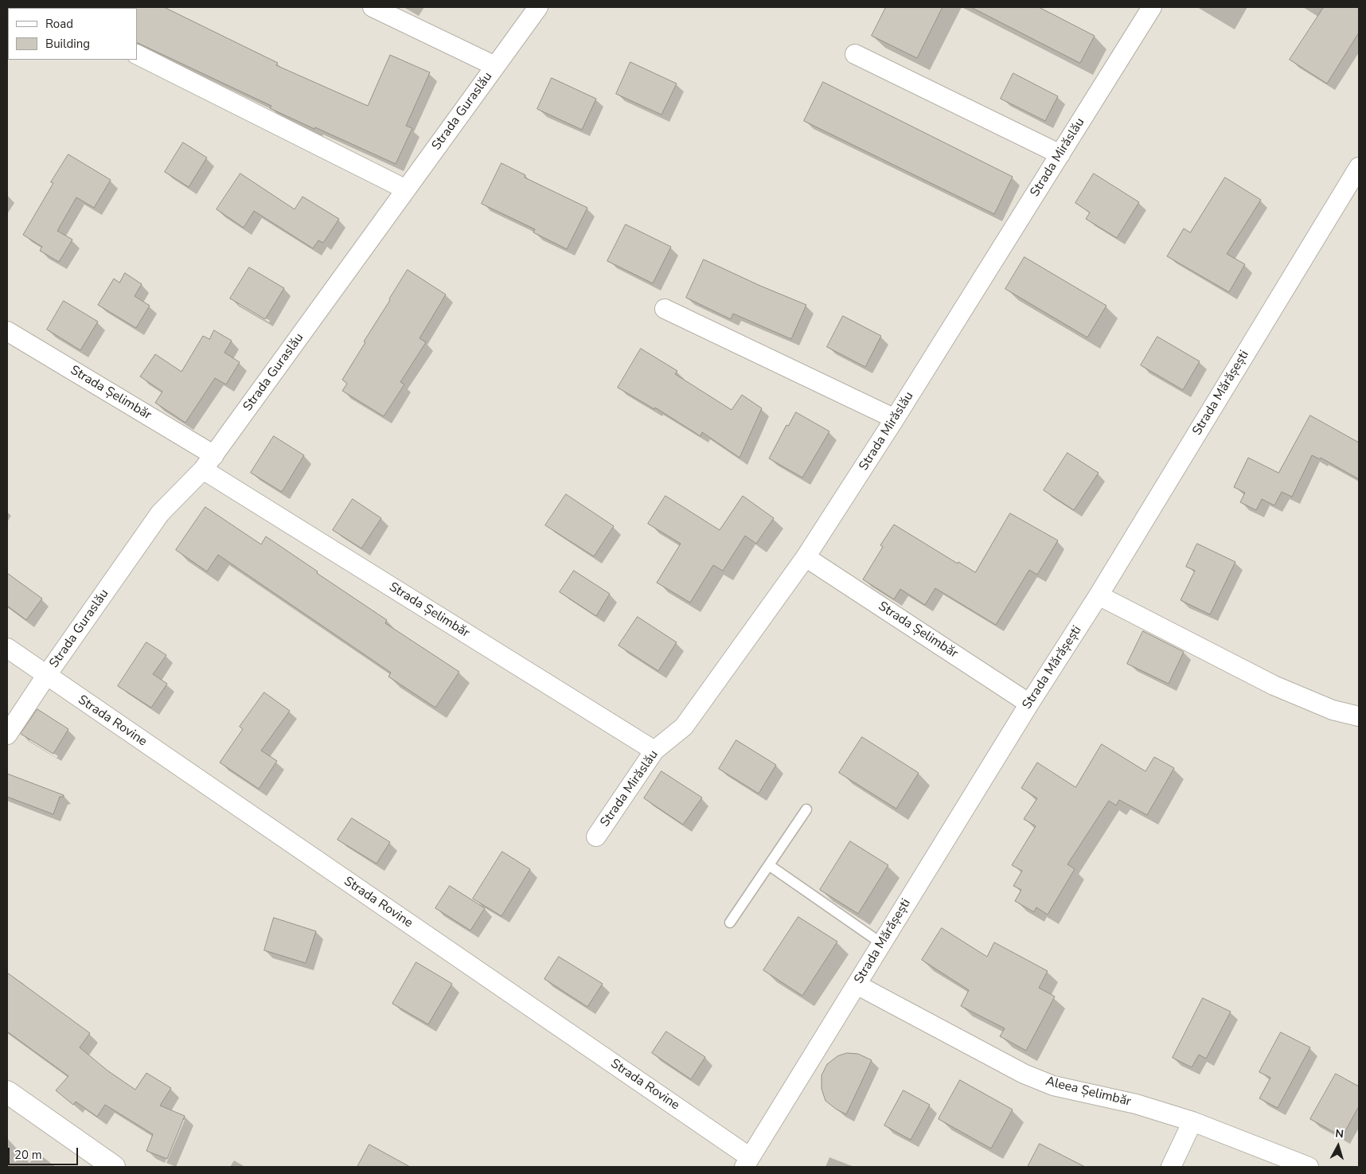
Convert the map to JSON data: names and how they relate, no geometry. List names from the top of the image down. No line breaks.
{"streets":{"street":["Strada Guraslău","Strada Mirăslău","Strada Șelimbăr","Strada Mărășești","Strada Rovine","Aleea Șelimbăr"]},"crossings":[["Strada Guraslău","Strada Șelimbăr"],["Strada Guraslău","Strada Rovine"],["Strada Mirăslău","Strada Șelimbăr"],["Strada Șelimbăr","Strada Mărășești"],["Strada Mărășești","Strada Rovine"],["Strada Mărășești","Aleea Șelimbăr"]],"legend":["Road","Building"],"scale_bar":"20 m","north":"top"}
